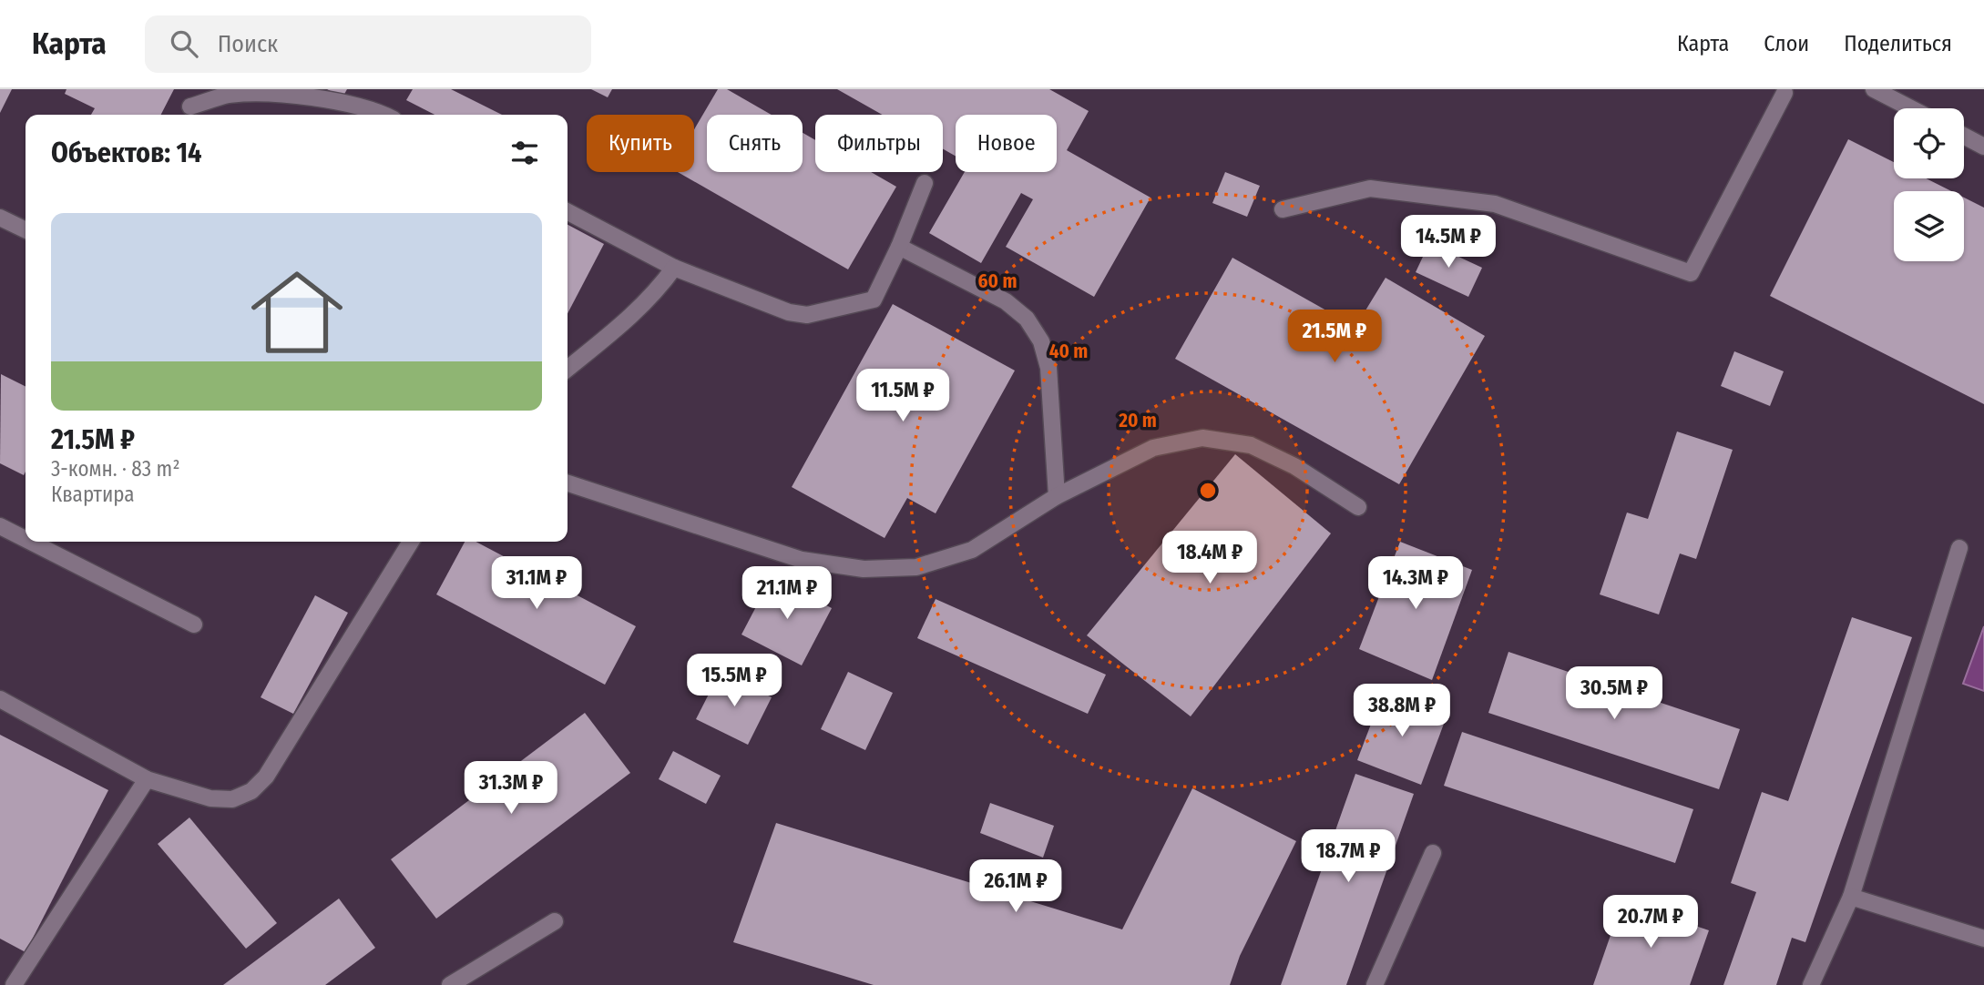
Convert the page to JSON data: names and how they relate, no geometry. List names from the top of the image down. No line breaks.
{"page":{"header":"Карта","search":"Поиск","nav":["Карта","Слои","Поделиться"],"chip":["Купить","Снять","Фильтры","Новое"],"heading":"Объектов: 14","list":[{"name":"21.5M ₽","note":"3-комн. · 83 m² · Квартира"}],"price":["14.5M ₽","21.5M ₽","11.5M ₽","18.4M ₽","31.1M ₽","14.3M ₽","21.1M ₽","15.5M ₽","30.5M ₽","38.8M ₽","31.3M ₽","18.7M ₽","26.1M ₽","20.7M ₽"]},"rings":["60 m","40 m","20 m"]}
